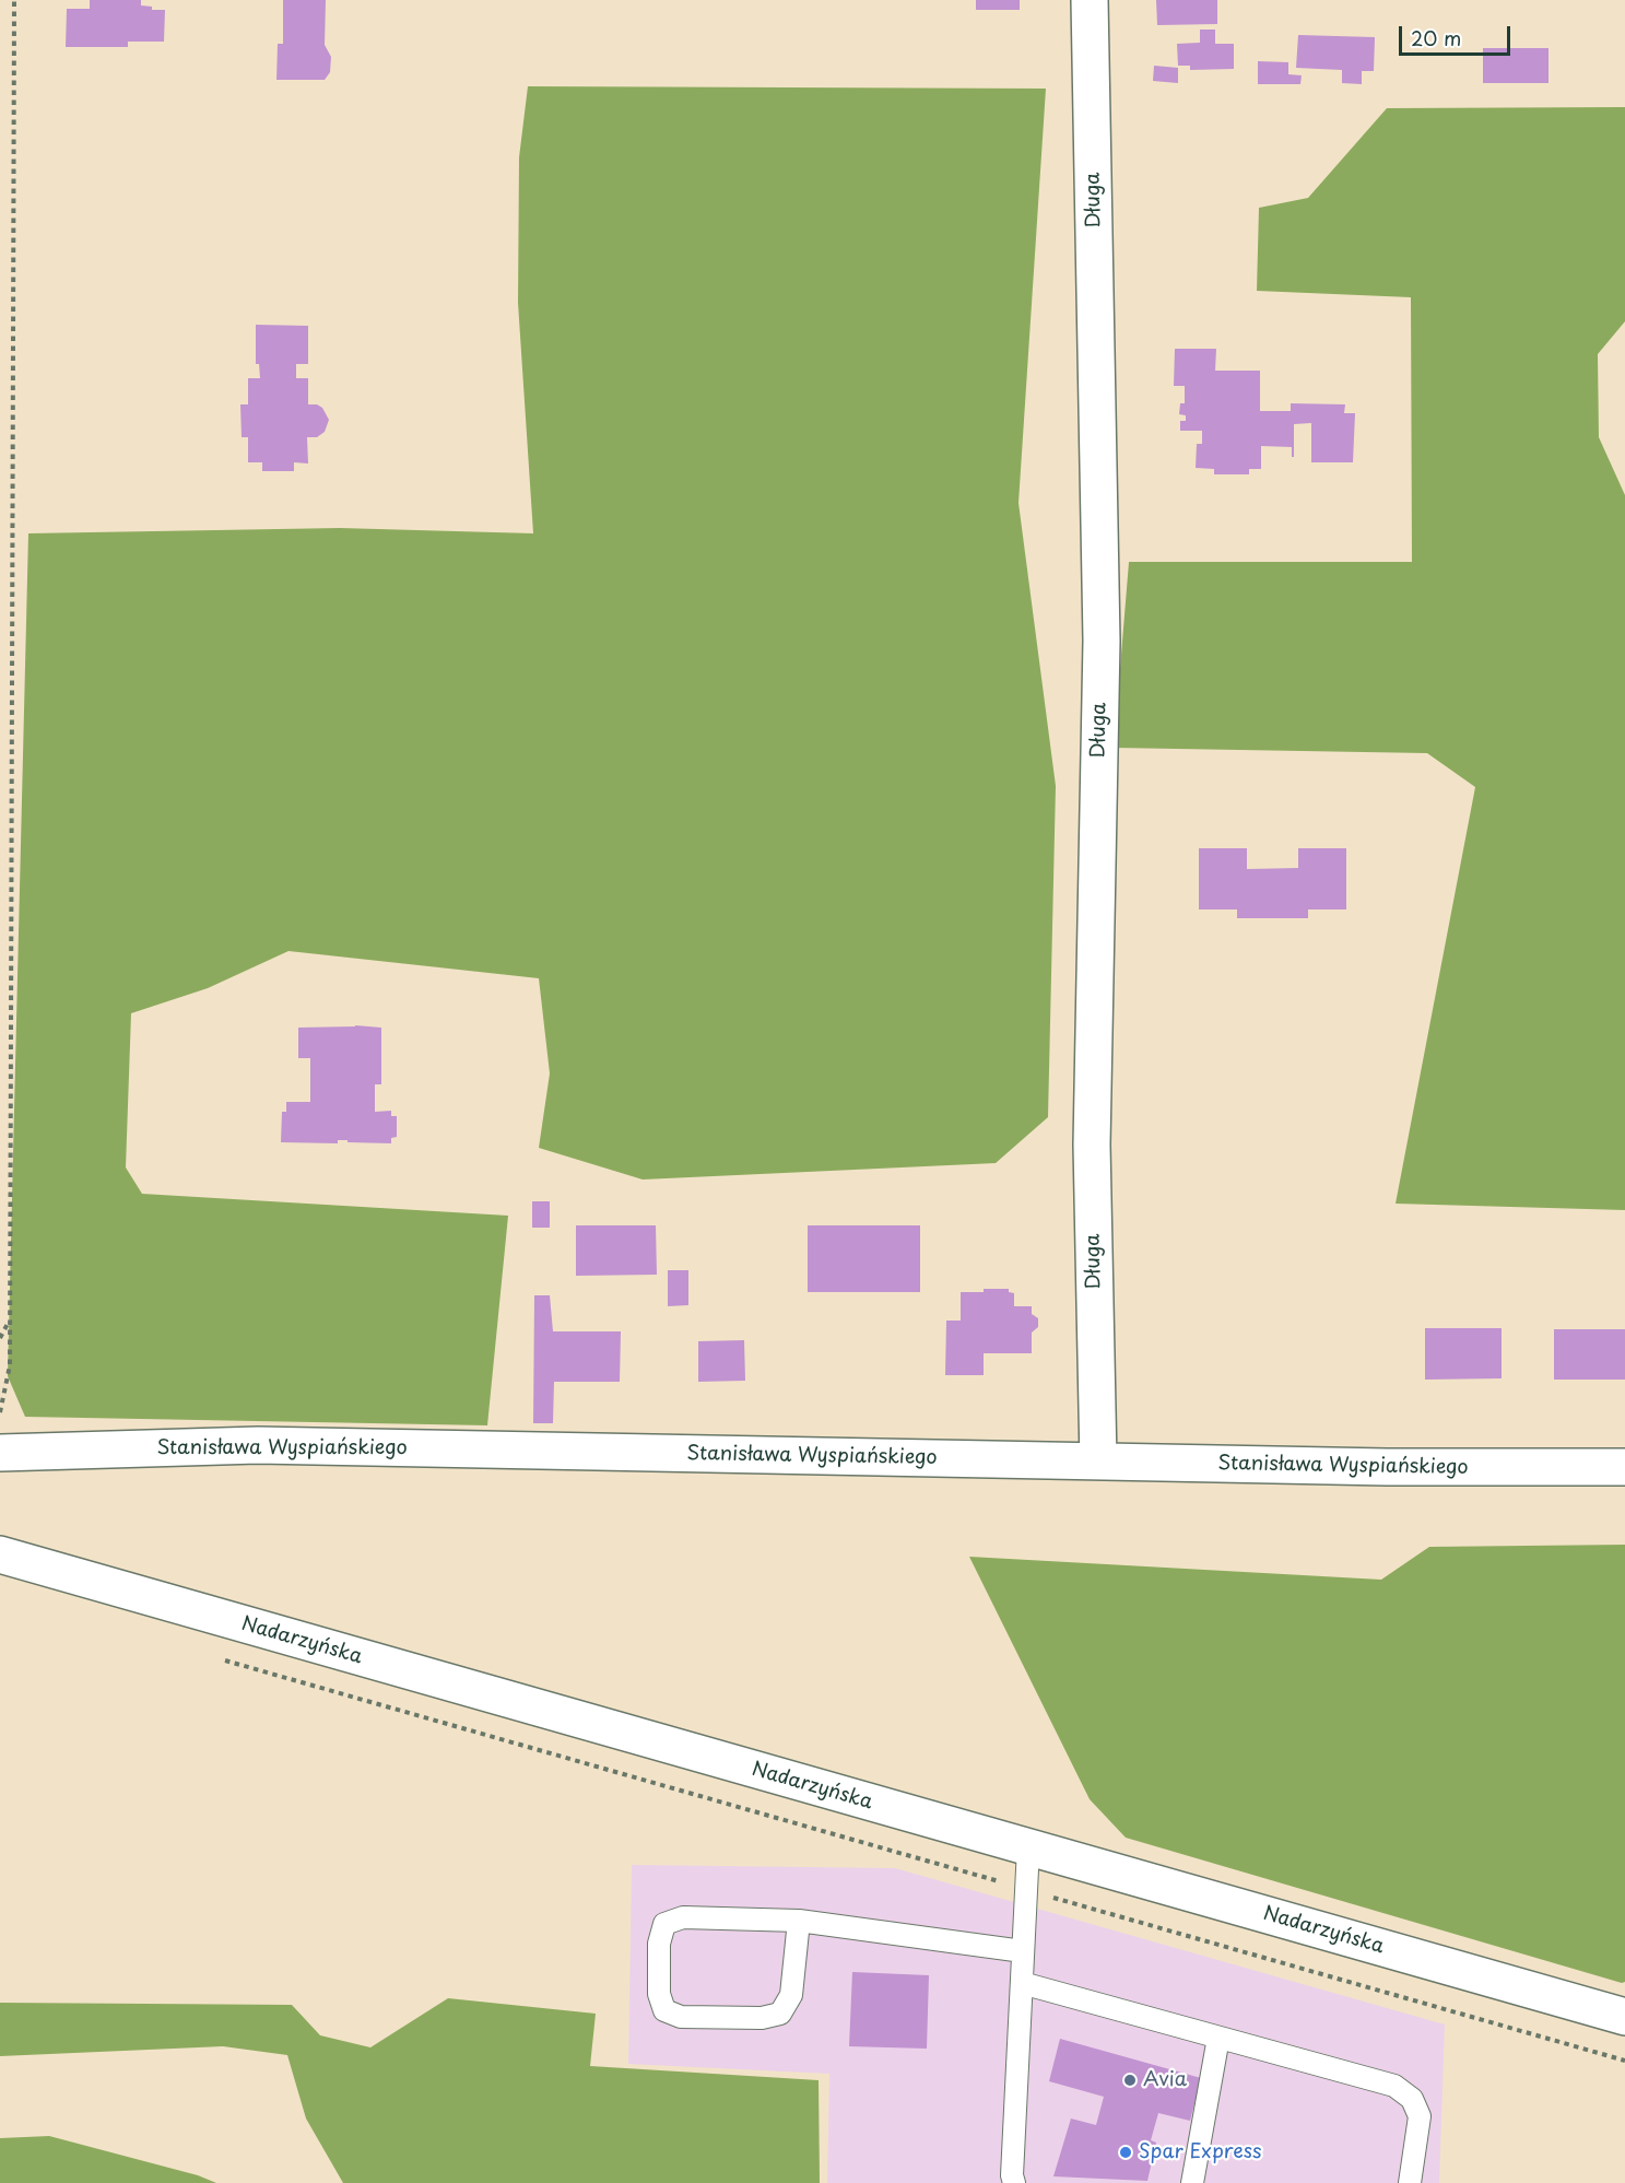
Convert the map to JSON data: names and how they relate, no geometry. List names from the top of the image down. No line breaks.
{"streets":{"street":["Długa","Stanisława Wyspiańskiego","Nadarzyńska"]},"crossings":[["Długa","Stanisława Wyspiańskiego"]],"places":["Avia","Spar Express"],"scale_bar":"20 m"}
